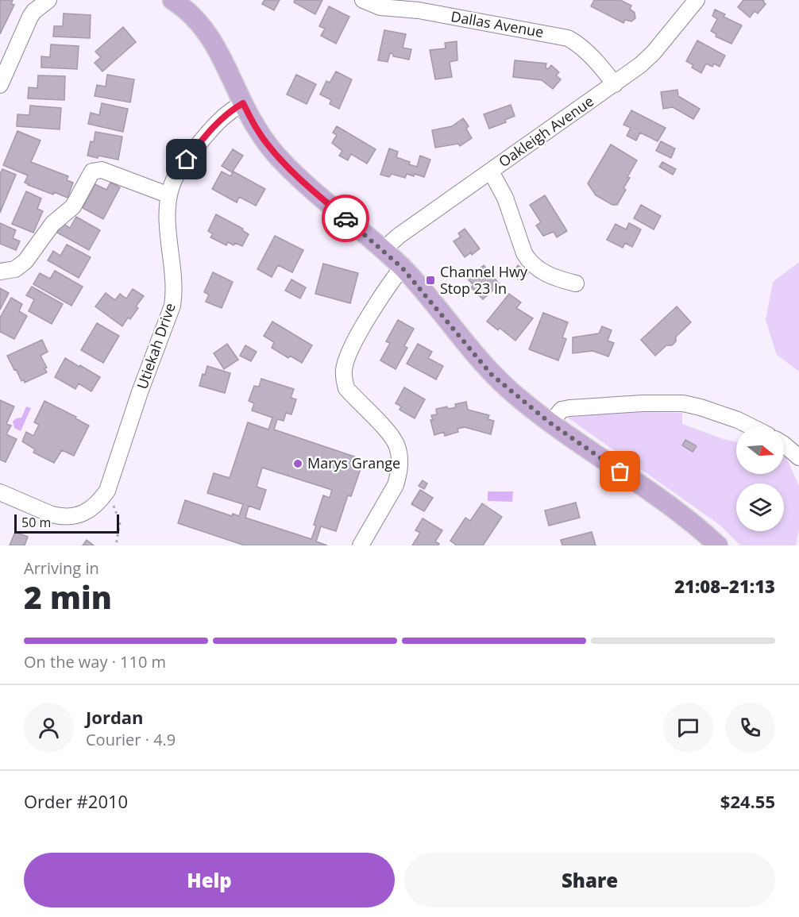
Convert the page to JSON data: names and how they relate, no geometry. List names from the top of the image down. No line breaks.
{"streets":{"street":["Dallas Avenue","Oakleigh Avenue","Utiekah Drive"]},"crossings":[["Dallas Avenue","Oakleigh Avenue"]],"places":{"transit":["Channel Hwy Stop 23 In"],"other":["Marys Grange"]},"scale_bar":"50 m","north":"right","page":{"scale":"50 m","heading":["2 min","Arriving in","21:08–21:13"],"panel":["Jordan","Courier · 4.9","Order #2010","$24.55"],"bar":"On the way · 110 m","buttons":["Help","Share"]}}
